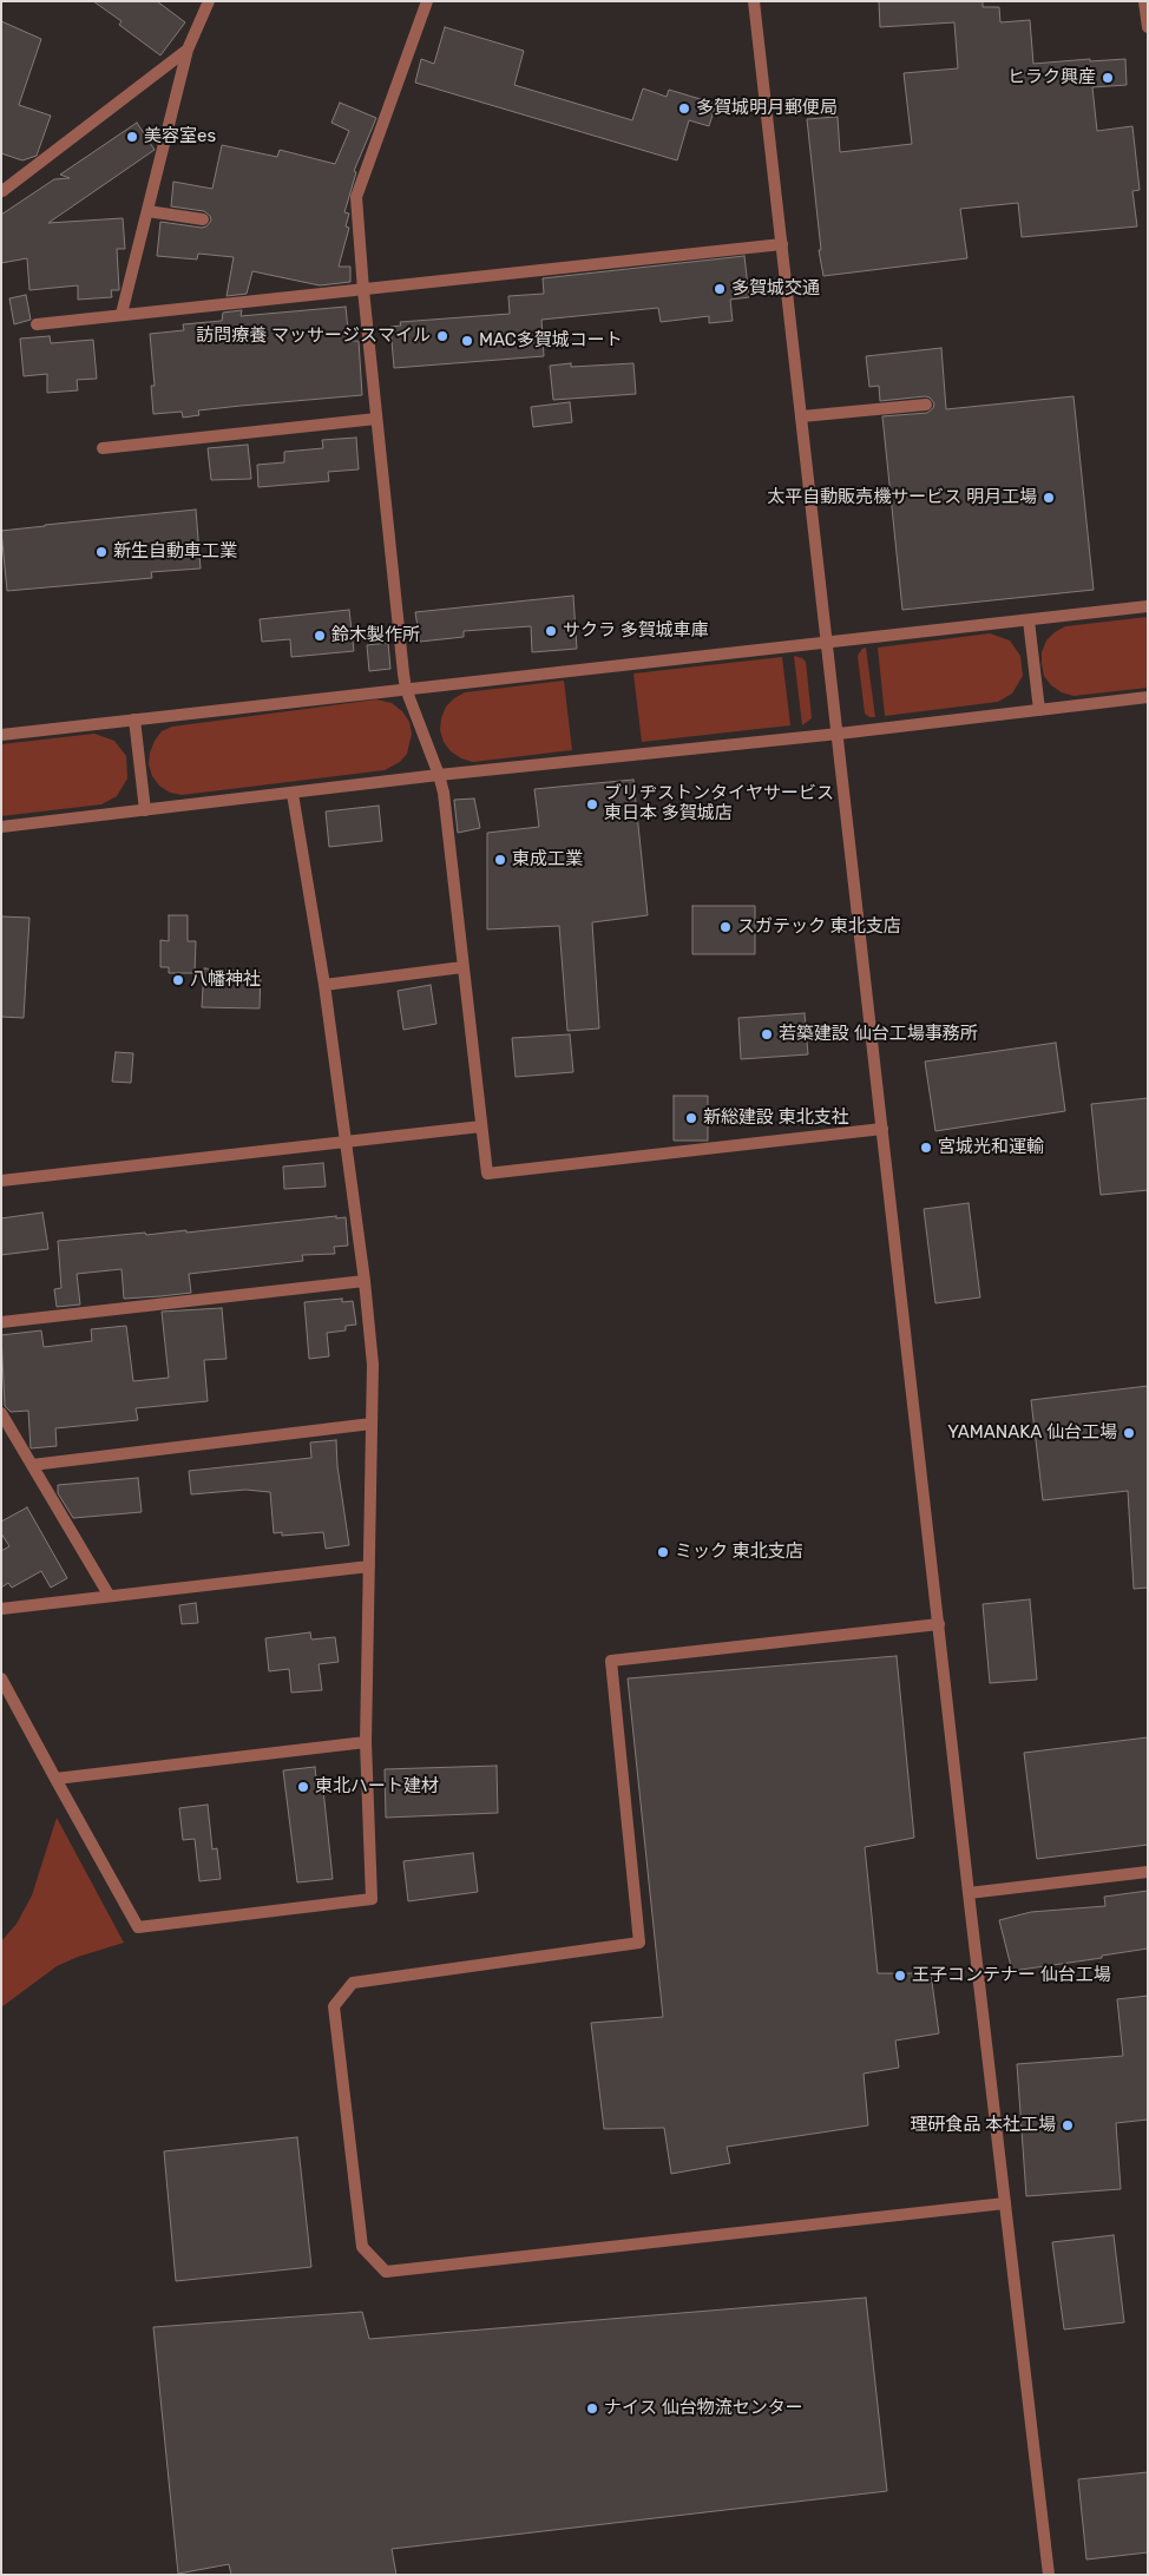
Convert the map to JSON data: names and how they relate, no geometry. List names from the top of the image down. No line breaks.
{"places":["ヒラク興産","多賀城明月郵便局","美容室es","多賀城交通","訪問療養 マッサージスマイル","MAC多賀城コート","太平自動販売機サービス 明月工場","新生自動車工業","サクラ 多賀城車庫","鈴木製作所","ブリヂストンタイヤサービス 東日本 多賀城店","東成工業","スガテック 東北支店","八幡神社","若築建設 仙台工場事務所","新総建設 東北支社","宮城光和運輸","YAMANAKA 仙台工場","ミック 東北支店","東北ハート建材","王子コンテナー 仙台工場","理研食品 本社工場","ナイス 仙台物流センター"]}
